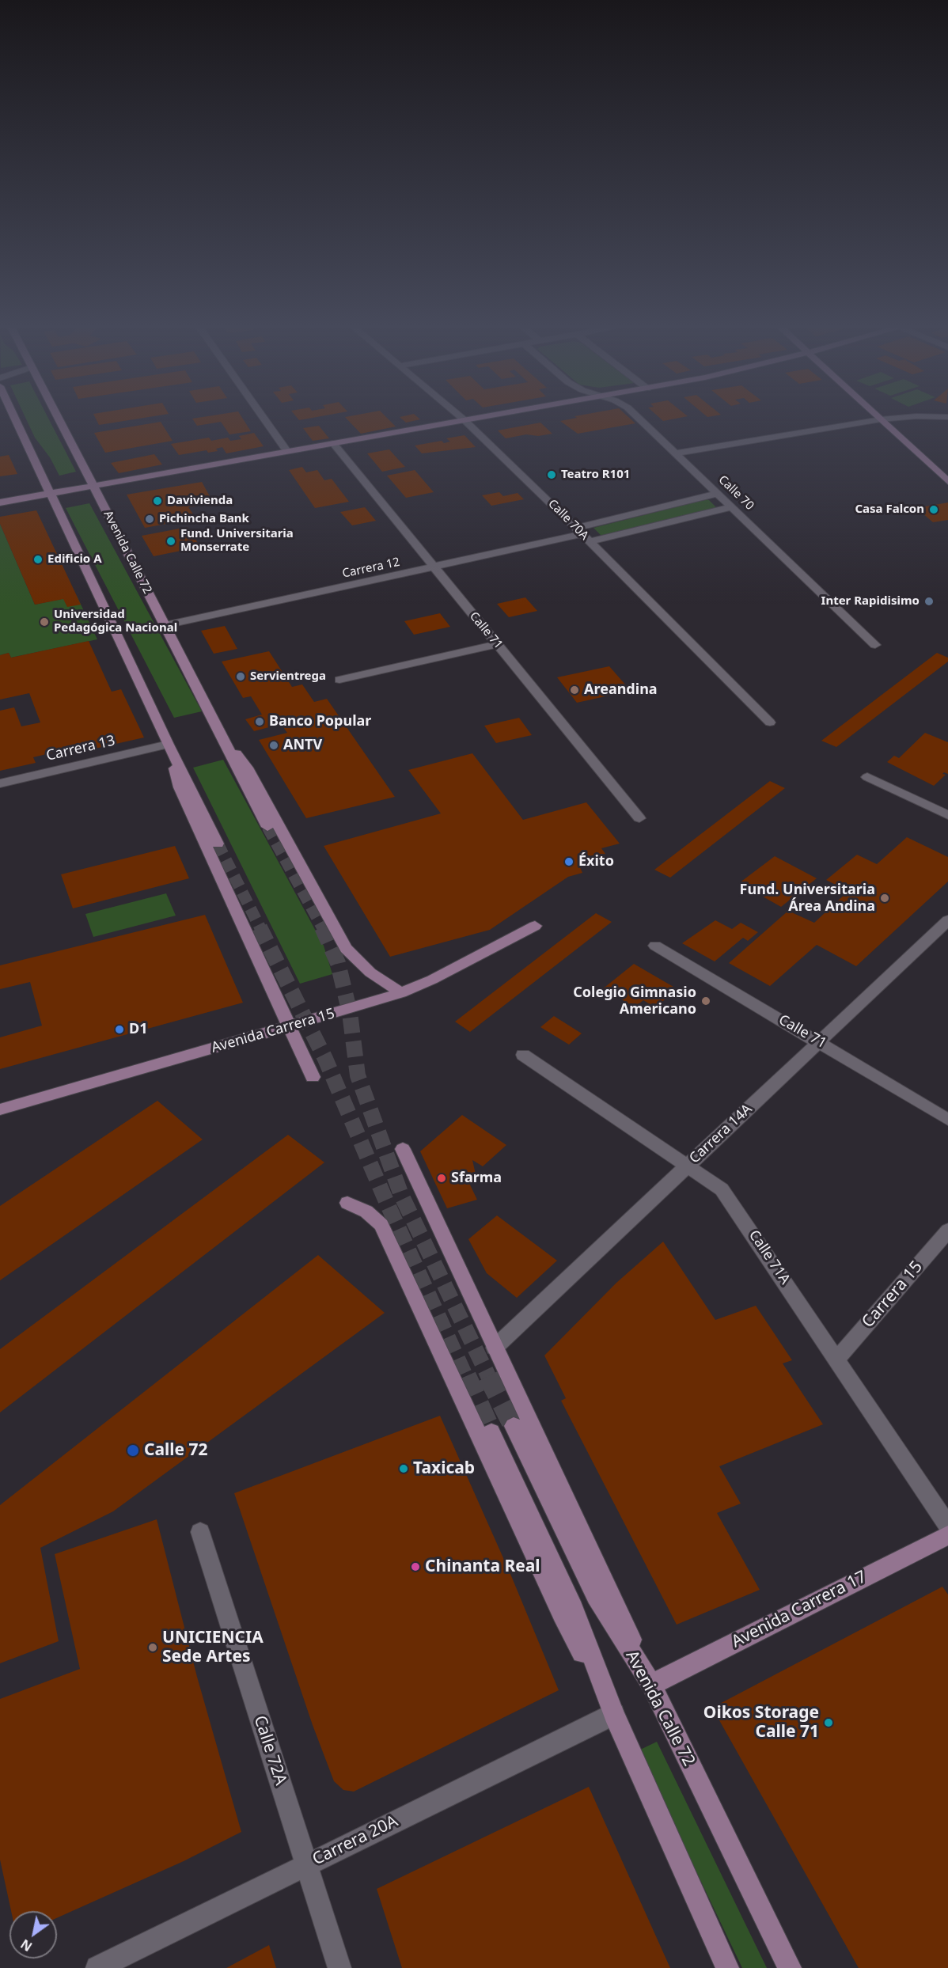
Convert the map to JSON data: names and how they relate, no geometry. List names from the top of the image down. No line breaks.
{"streets":{"main road":["Avenida Calle 72","Avenida Carrera 15","Avenida Carrera 17"],"street":["Calle 70","Calle 70A","Carrera 12","Calle 71","Carrera 13","Carrera 14A","Calle 71A","Carrera 15","Calle 72A","Carrera 20A"]},"crossings":[["Calle 70","Carrera 12"],["Calle 70A","Carrera 12"],["Avenida Calle 72","Carrera 12"],["Avenida Calle 72","Avenida Carrera 17"],["Carrera 12","Calle 71"],["Calle 71","Carrera 14A"],["Carrera 14A","Calle 71A"],["Calle 71A","Carrera 15"],["Calle 72A","Carrera 20A"]],"places":["Teatro R101","Davivienda","Casa Falcon","Pichincha Bank","Fund. Universitaria Monserrate","Edificio A","Inter Rapidisimo","Universidad Pedagógica Nacional","Servientrega","Areandina","Banco Popular","ANTV","Éxito","Fund. Universitaria Área Andina","Colegio Gimnasio Americano","D1","Sfarma","Calle 72","Taxicab","Chinanta Real","UNICIENCIA Sede Artes","Oikos Storage Calle 71"],"north":"bottom left"}
